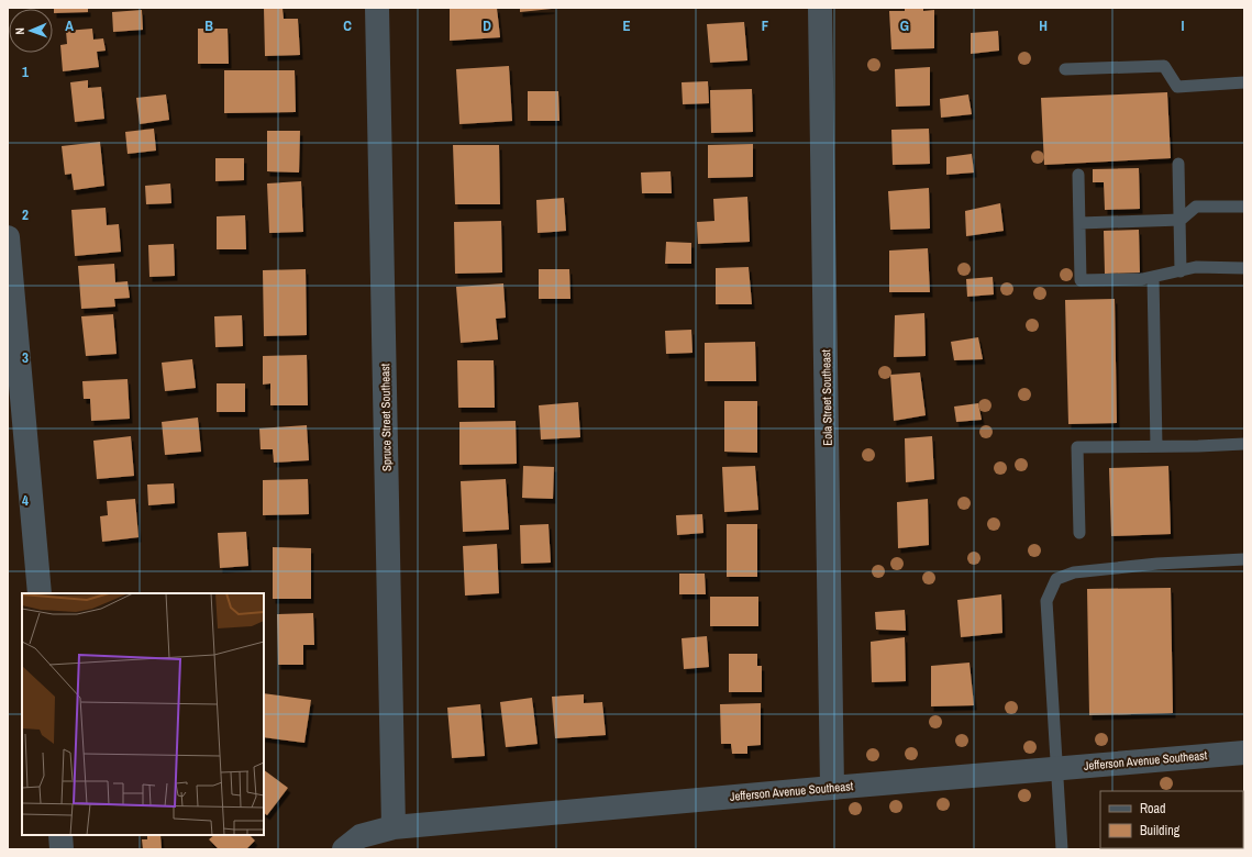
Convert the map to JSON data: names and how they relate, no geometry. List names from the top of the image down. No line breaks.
{"streets":{"street":["Eola Street Southeast","Spruce Street Southeast","Jefferson Avenue Southeast"]},"crossings":[["Eola Street Southeast","Jefferson Avenue Southeast"],["Spruce Street Southeast","Jefferson Avenue Southeast"]],"legend":["Road","Building"],"north":"left","grid":{"columns":["A","B","C","D","E","F","G","H","I"],"rows":["1","2","3","4"]}}
